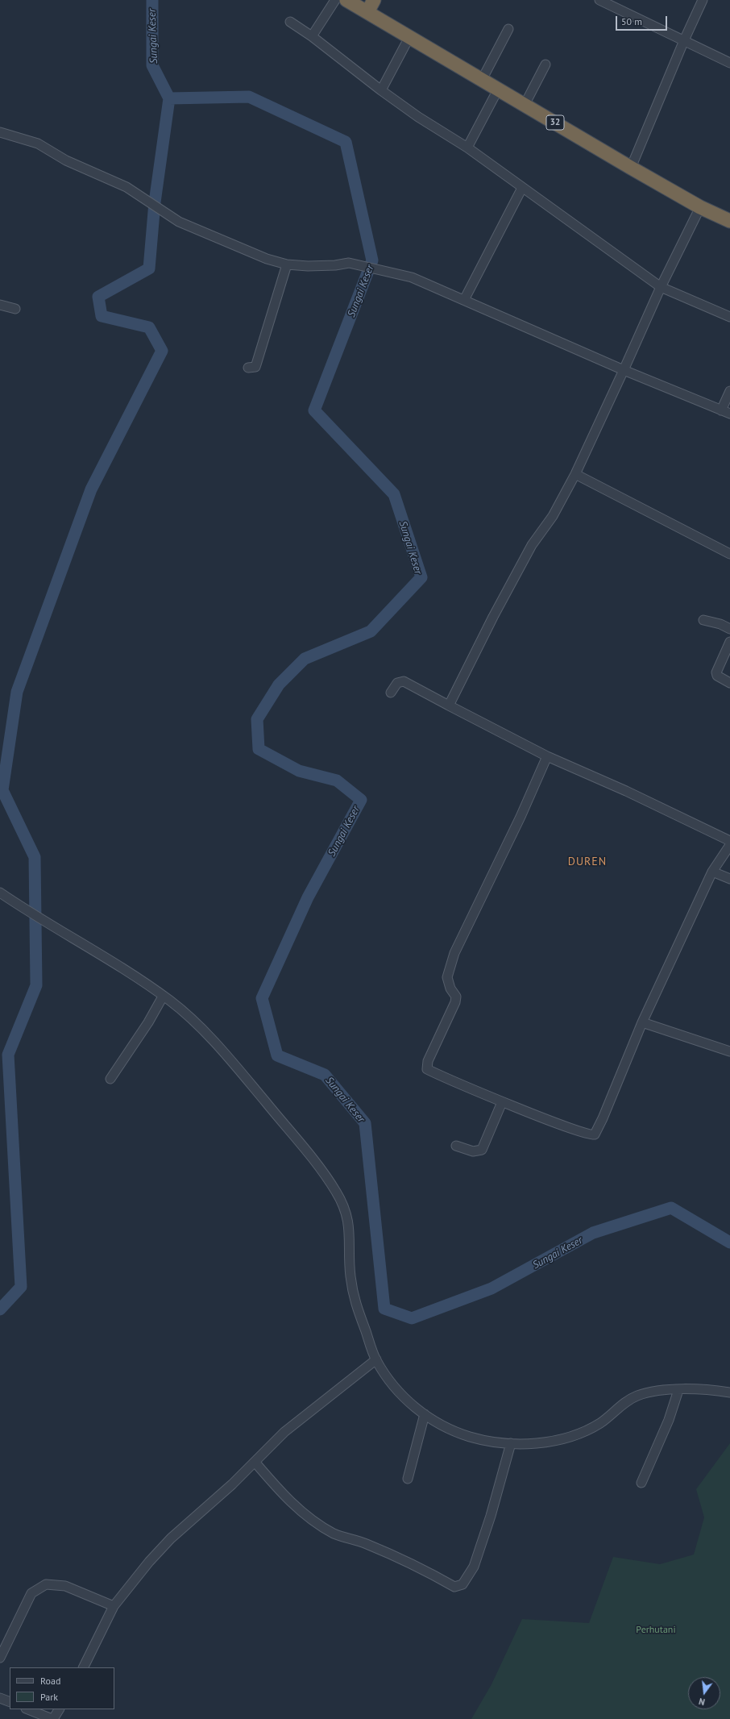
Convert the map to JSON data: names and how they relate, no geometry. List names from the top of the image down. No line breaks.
{"streets":{"highway":["32"]},"districts":["DUREN"],"water":["Sungai Keser"],"parks":["Perhutani"],"legend":["Road","Park"],"scale_bar":"50 m","north":"bottom"}
